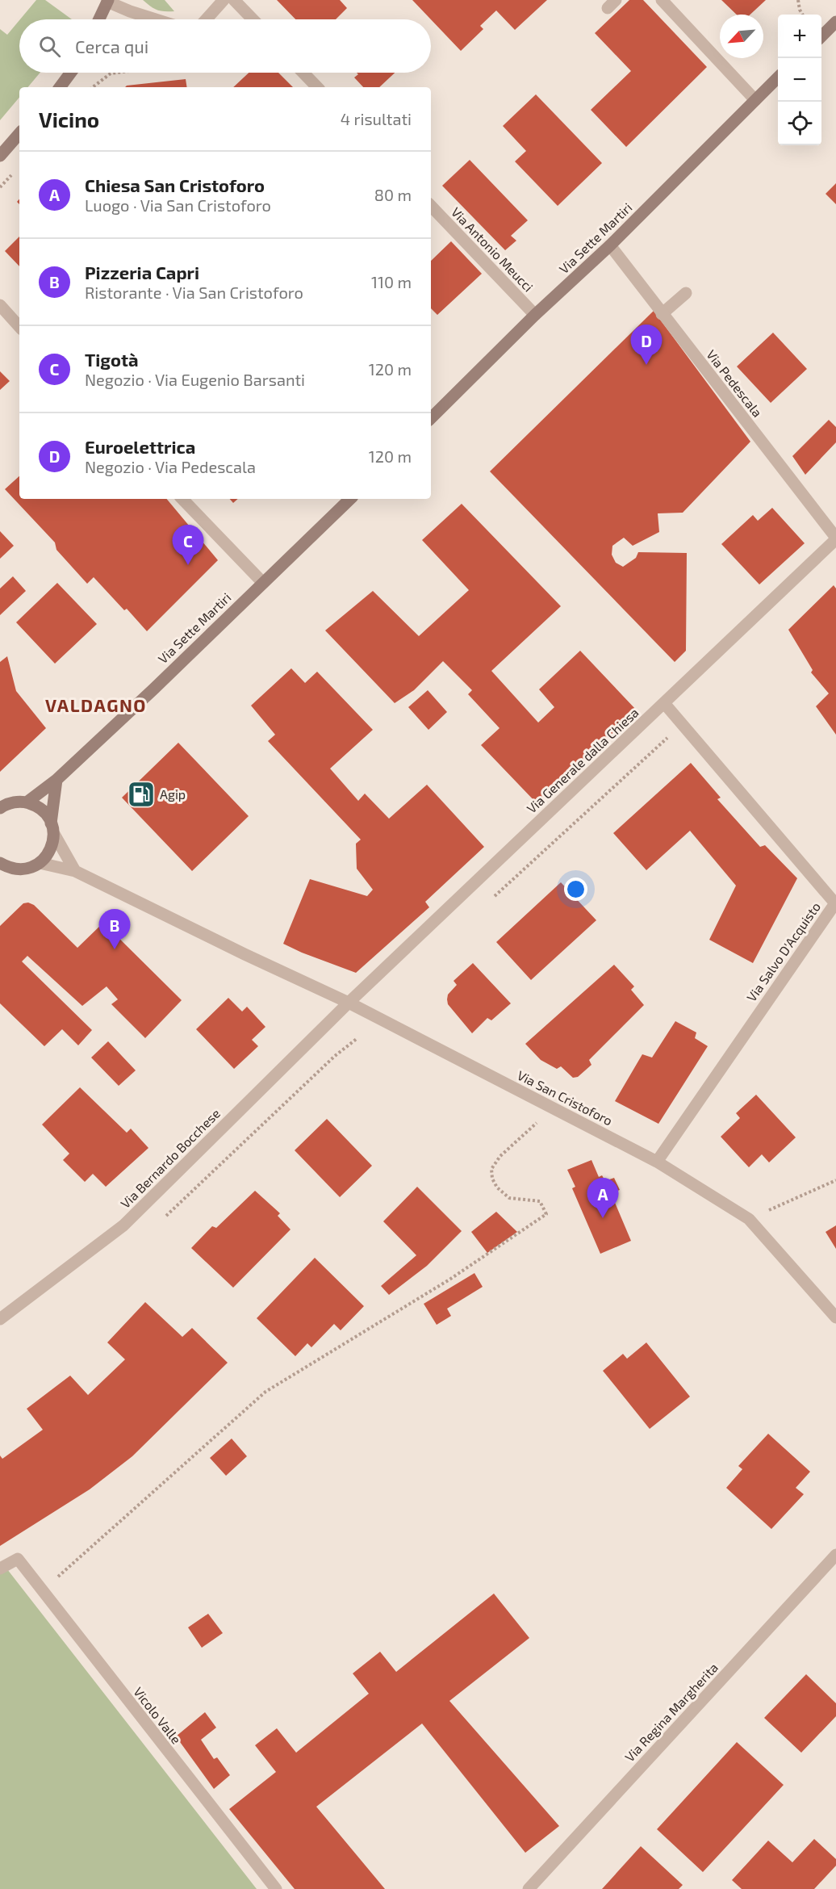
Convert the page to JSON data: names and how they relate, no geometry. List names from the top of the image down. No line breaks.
{"streets":{"main road":["Via Sette Martiri"],"street":["Via Antonio Meucci","Via Pedescala","Via Generale dalla Chiesa","Via Salvo D'Acquisto","Via San Cristoforo","Via Bernardo Bocchese","Via Regina Margherita","Vicolo Valle"]},"crossings":[["Via Sette Martiri","Via Antonio Meucci"],["Via Sette Martiri","Via Pedescala"],["Via Pedescala","Via Generale dalla Chiesa"],["Via Generale dalla Chiesa","Via Salvo D'Acquisto"],["Via Generale dalla Chiesa","Via San Cristoforo"],["Via Generale dalla Chiesa","Via Bernardo Bocchese"],["Via Salvo D'Acquisto","Via San Cristoforo"],["Via San Cristoforo","Via Bernardo Bocchese"]],"districts":["VALDAGNO"],"places":{"fuel station":["Agip"]},"north":"bottom left","page":{"map_buttons":["+","−"],"search":"Cerca qui","heading":["Vicino","4 risultati"],"list":[{"mark":"A","name":"Chiesa San Cristoforo","note":"Luogo · Via San Cristoforo","value":"80 m"},{"mark":"B","name":"Pizzeria Capri","note":"Ristorante · Via San Cristoforo","value":"110 m"},{"mark":"C","name":"Tigotà","note":"Negozio · Via Eugenio Barsanti","value":"120 m"},{"mark":"D","name":"Euroelettrica","note":"Negozio · Via Pedescala","value":"120 m"}],"pins":["D","C","B","A"]}}
